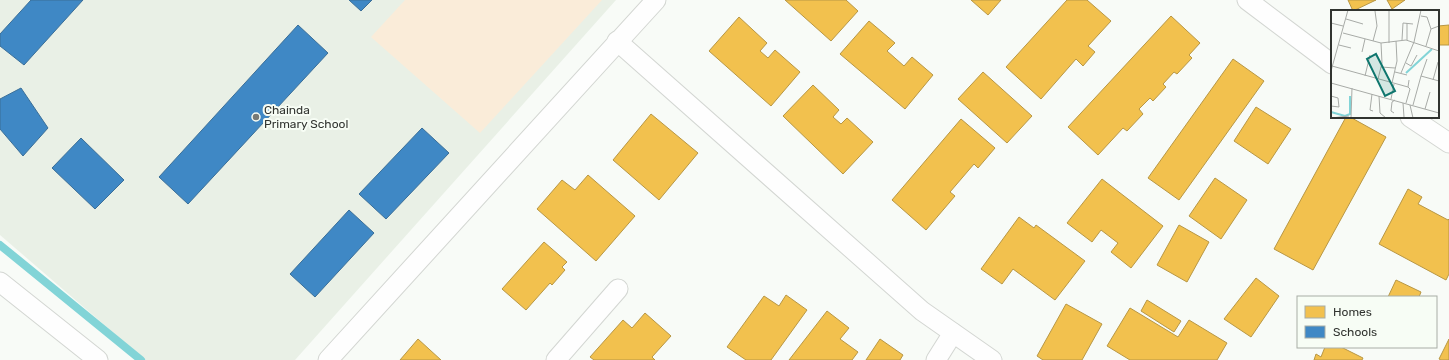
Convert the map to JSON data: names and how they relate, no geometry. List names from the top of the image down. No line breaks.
{"places":["Chainda Primary School"],"legend":["Homes","Schools"]}
